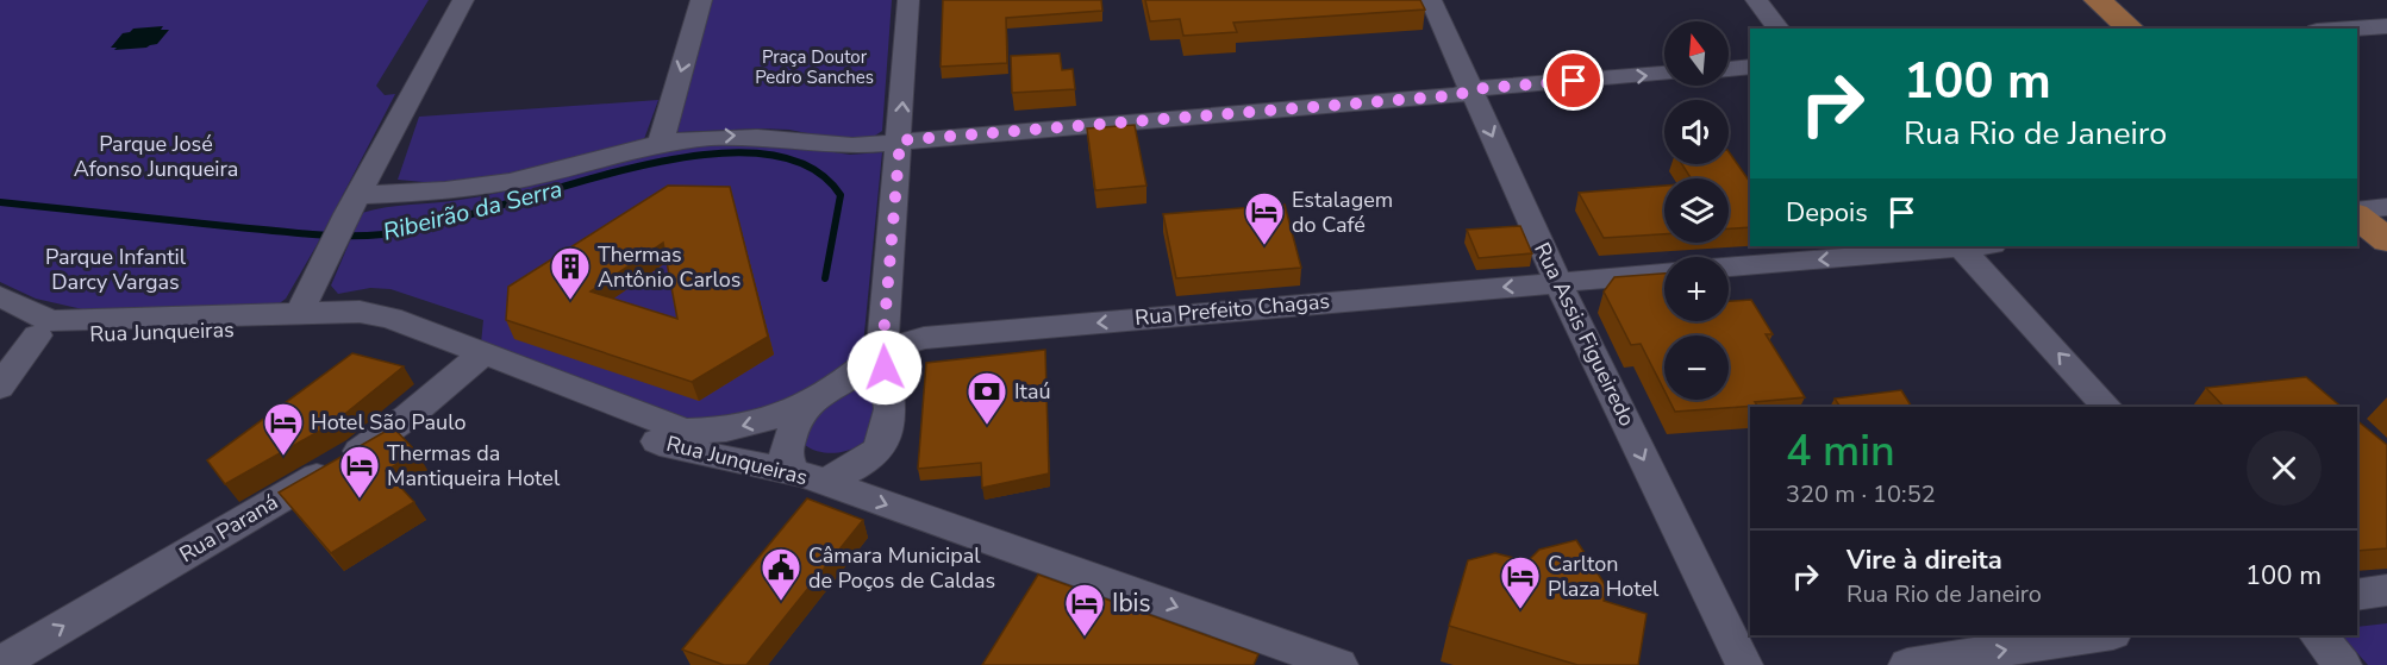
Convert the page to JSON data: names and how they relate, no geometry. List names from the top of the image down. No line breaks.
{"streets":{"street":["Rua Prefeito Chagas","Rua Junqueiras","Rua Assis Figueiredo","Rua Paraná"]},"crossings":[["Rua Prefeito Chagas","Rua Junqueiras"],["Rua Prefeito Chagas","Rua Assis Figueiredo"],["Rua Junqueiras","Rua Paraná"]],"one_way":["Rua Assis Figueiredo","Rua Paraná"],"water":["Ribeirão da Serra"],"parks":["Praça Doutor Pedro Sanches","Parque José Afonso Junqueira","Parque Infantil Darcy Vargas"],"places":{"hotel":["Estalagem do Café","Hotel São Paulo","Thermas da Mantiqueira Hotel","Carlton Plaza Hotel","Ibis"],"building":["Thermas Antônio Carlos"],"bank":["Itaú"],"public building":["Câmara Municipal de Poços de Caldas"]},"north":"top","page":{"map_buttons":["+","−"],"turn":["100 m","Rua Rio de Janeiro"],"then":"Depois","heading":["4 min","320 m · 10:52"],"list":[{"name":"Vire à direita","note":"Rua Rio de Janeiro","value":"100 m"}]}}
